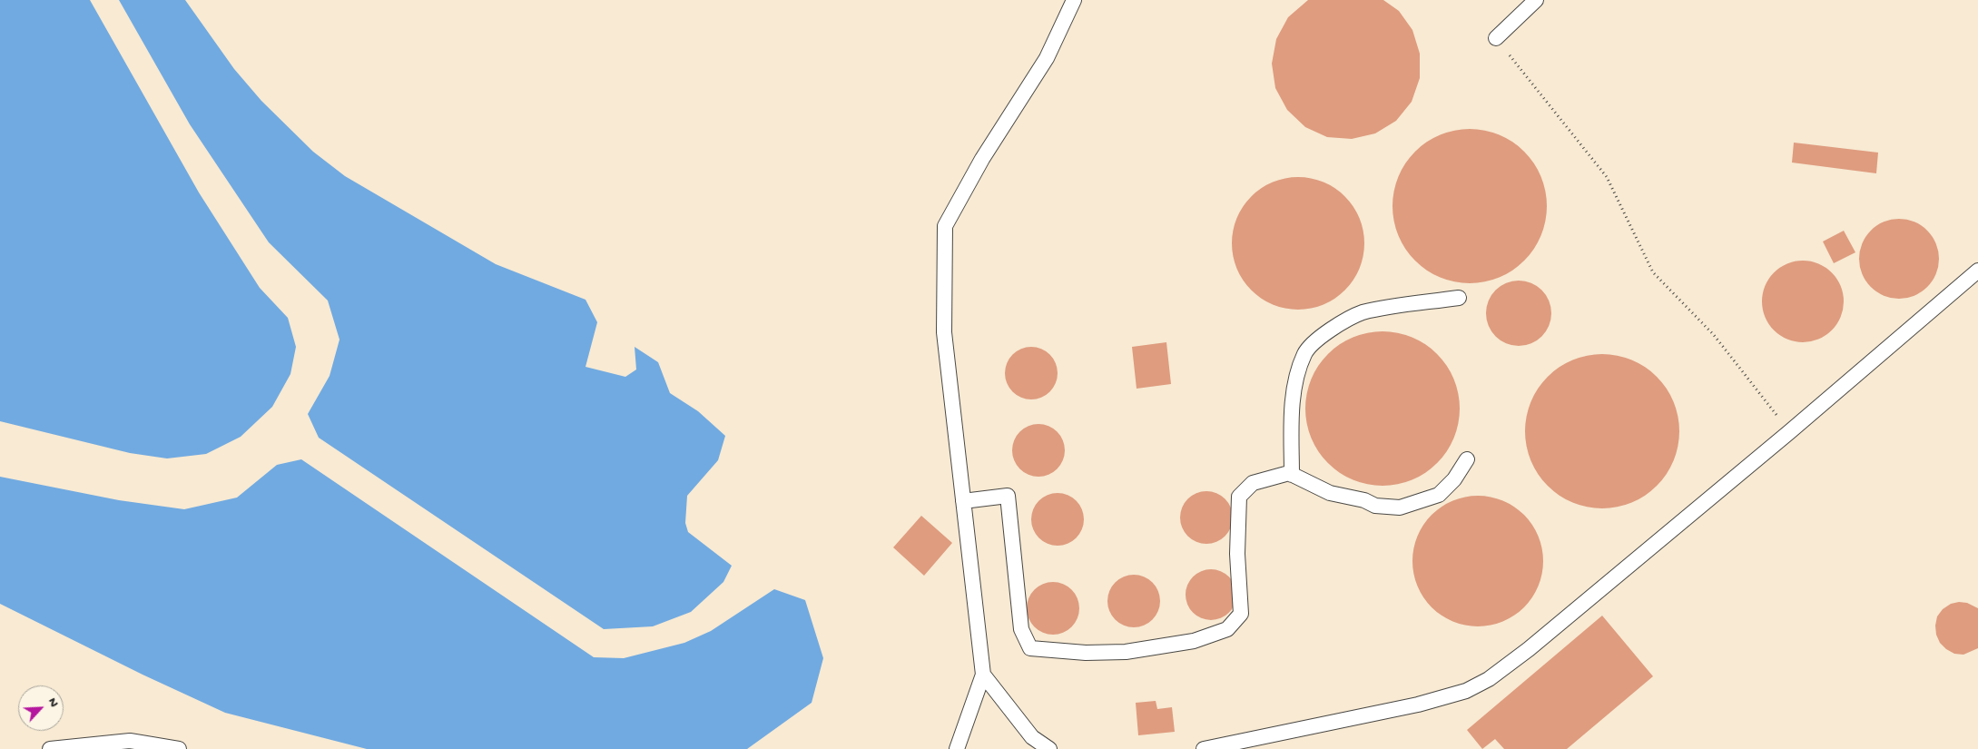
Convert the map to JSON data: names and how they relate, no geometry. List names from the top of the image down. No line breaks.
{"north":"top right"}
